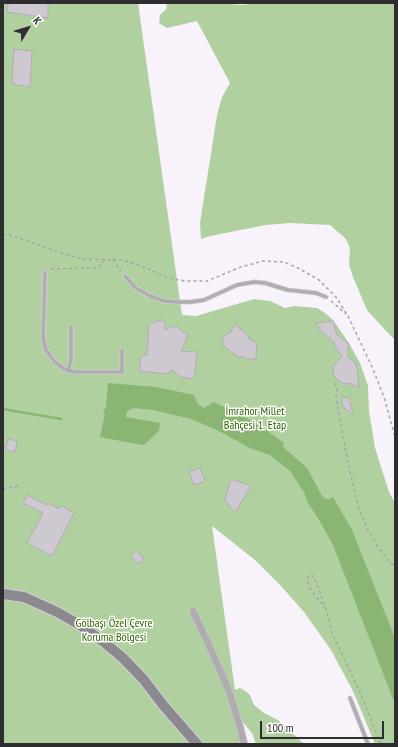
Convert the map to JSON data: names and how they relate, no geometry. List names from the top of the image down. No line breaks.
{"parks":["İmrahor Millet Bahçesi 1. Etap","Gölbaşı Özel Çevre Koruma Bölgesi"],"scale_bar":"100 m","north":"top right"}
